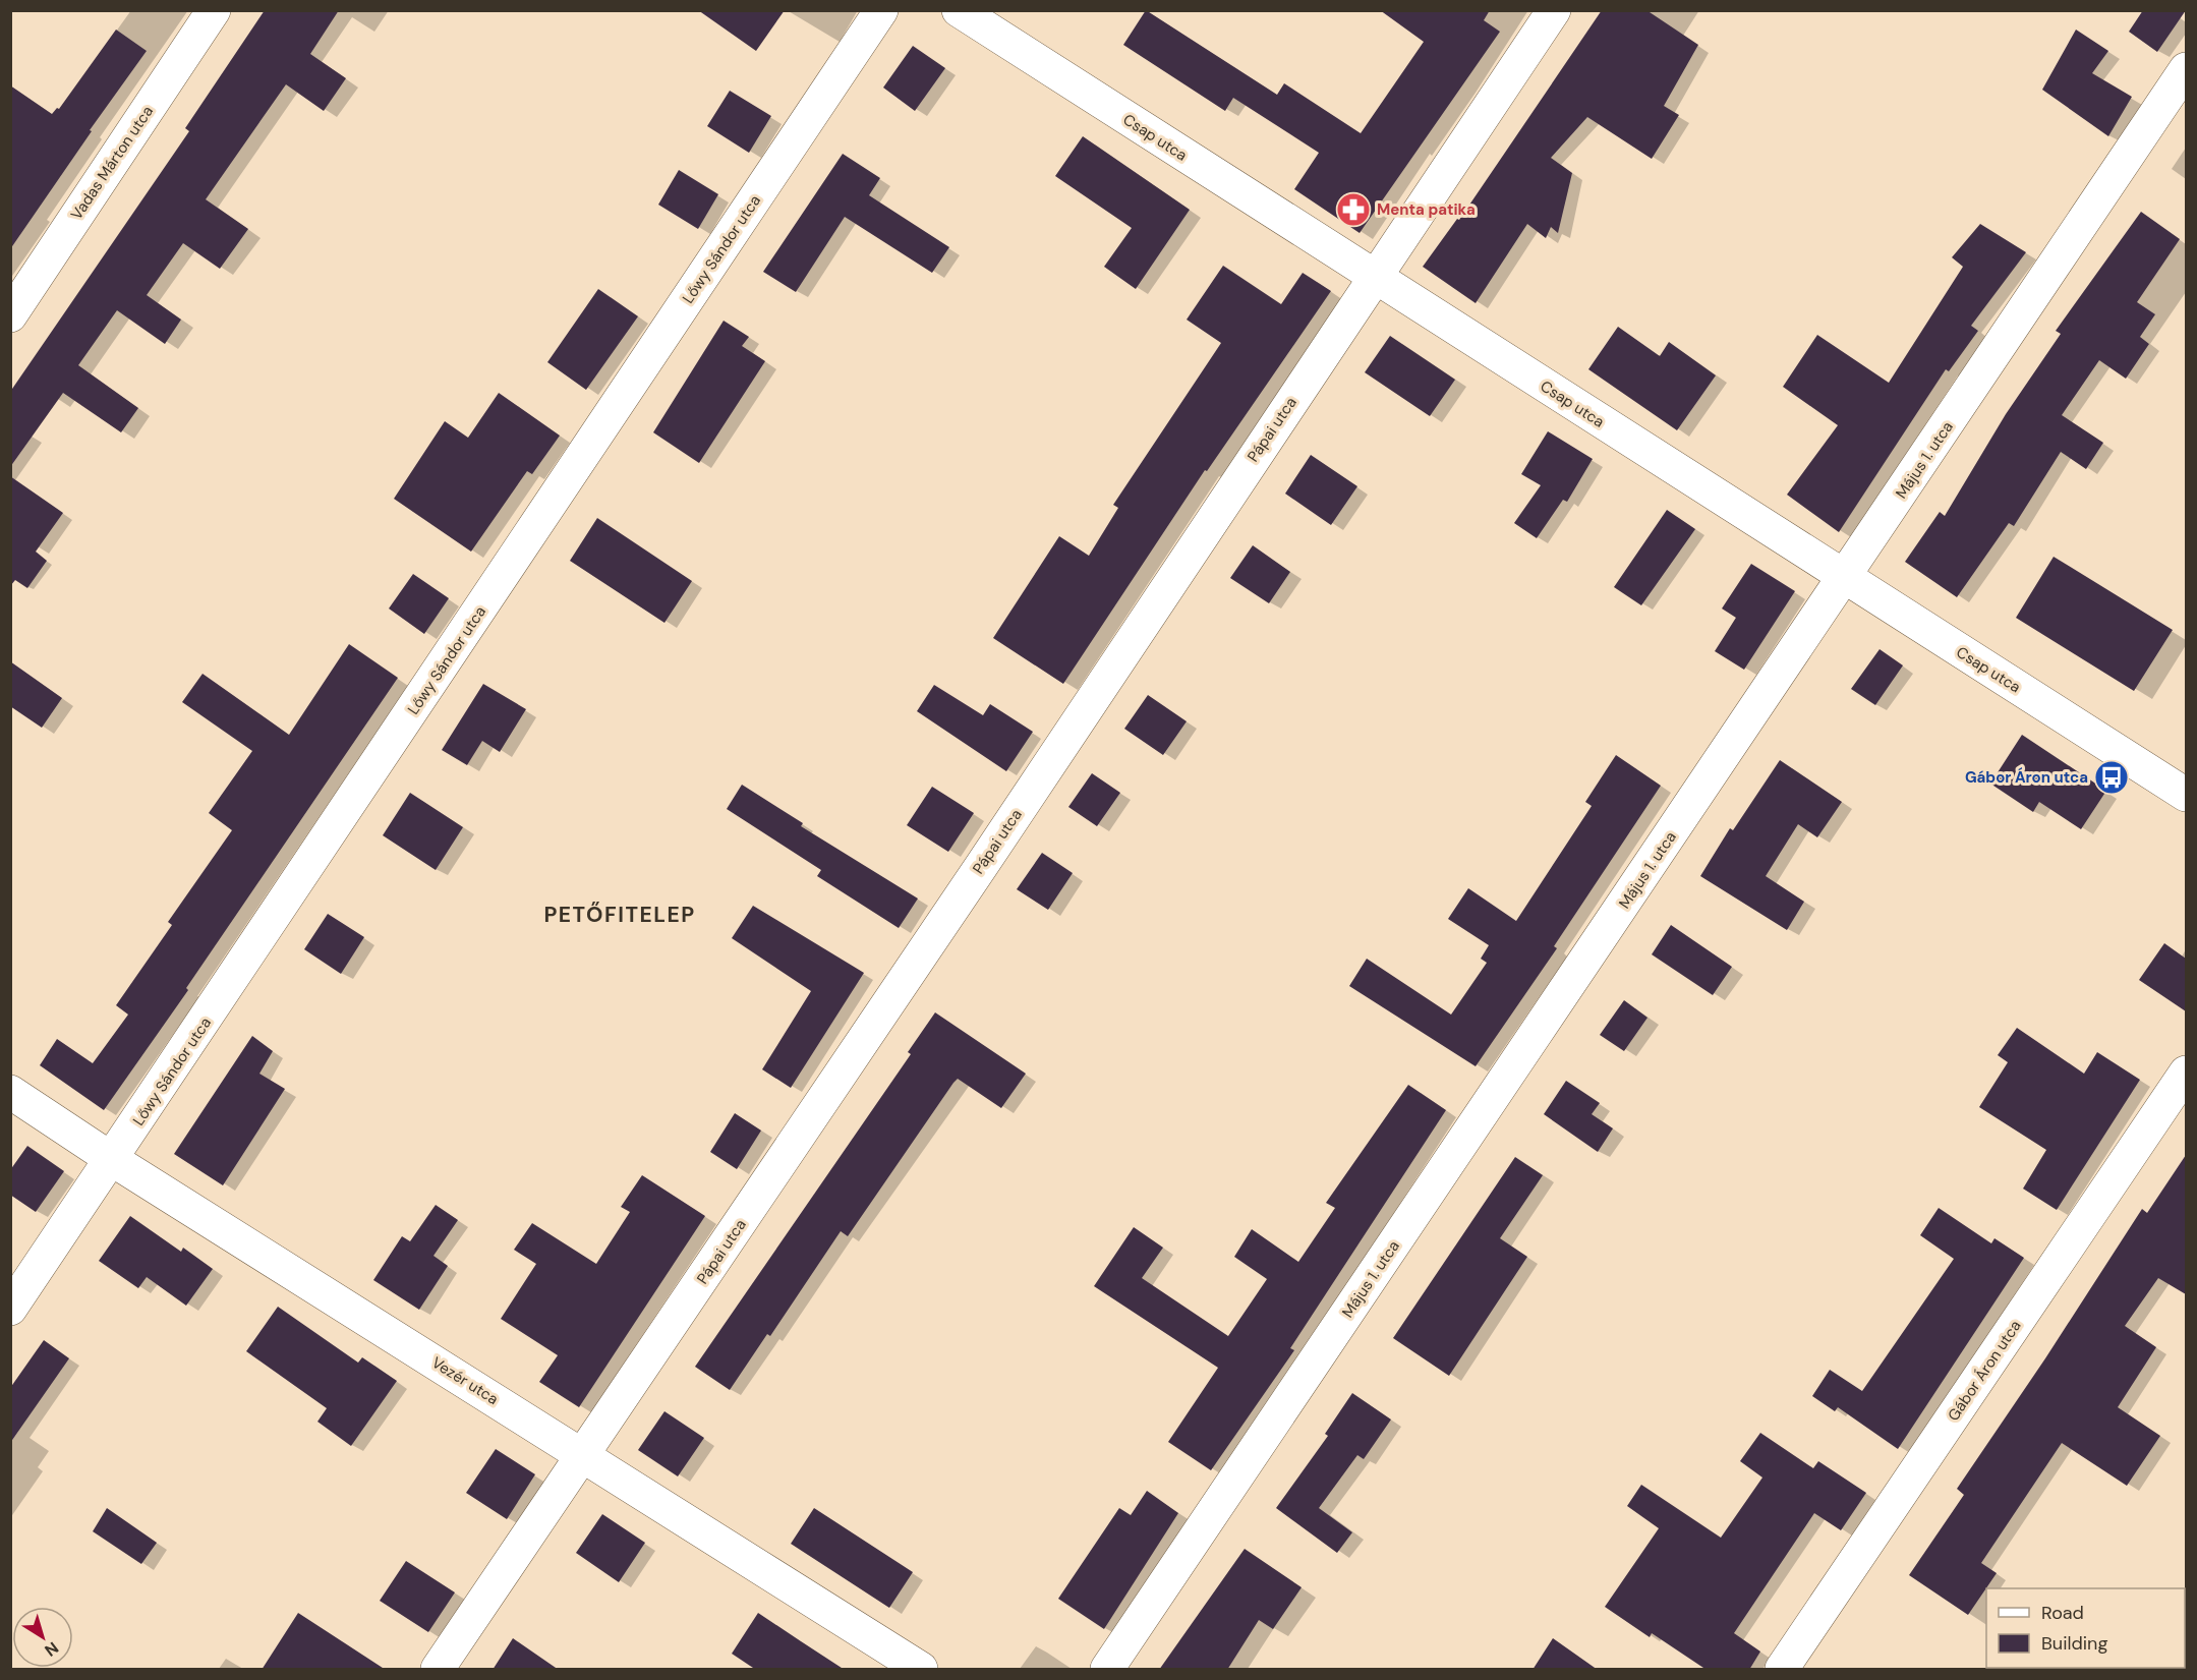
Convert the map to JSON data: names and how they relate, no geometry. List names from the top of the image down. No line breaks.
{"streets":{"street":["Csap utca","Vadas Márton utca","Lőwy Sándor utca","Pápai utca","Május 1. utca","Gábor Áron utca","Vezér utca"]},"crossings":[["Csap utca","Pápai utca"],["Csap utca","Május 1. utca"],["Lőwy Sándor utca","Vezér utca"],["Pápai utca","Vezér utca"]],"districts":["PETŐFITELEP"],"places":{"pharmacy":["Menta patika"],"bus stop":["Gábor Áron utca"]},"legend":["Road","Building"],"north":"bottom right"}
